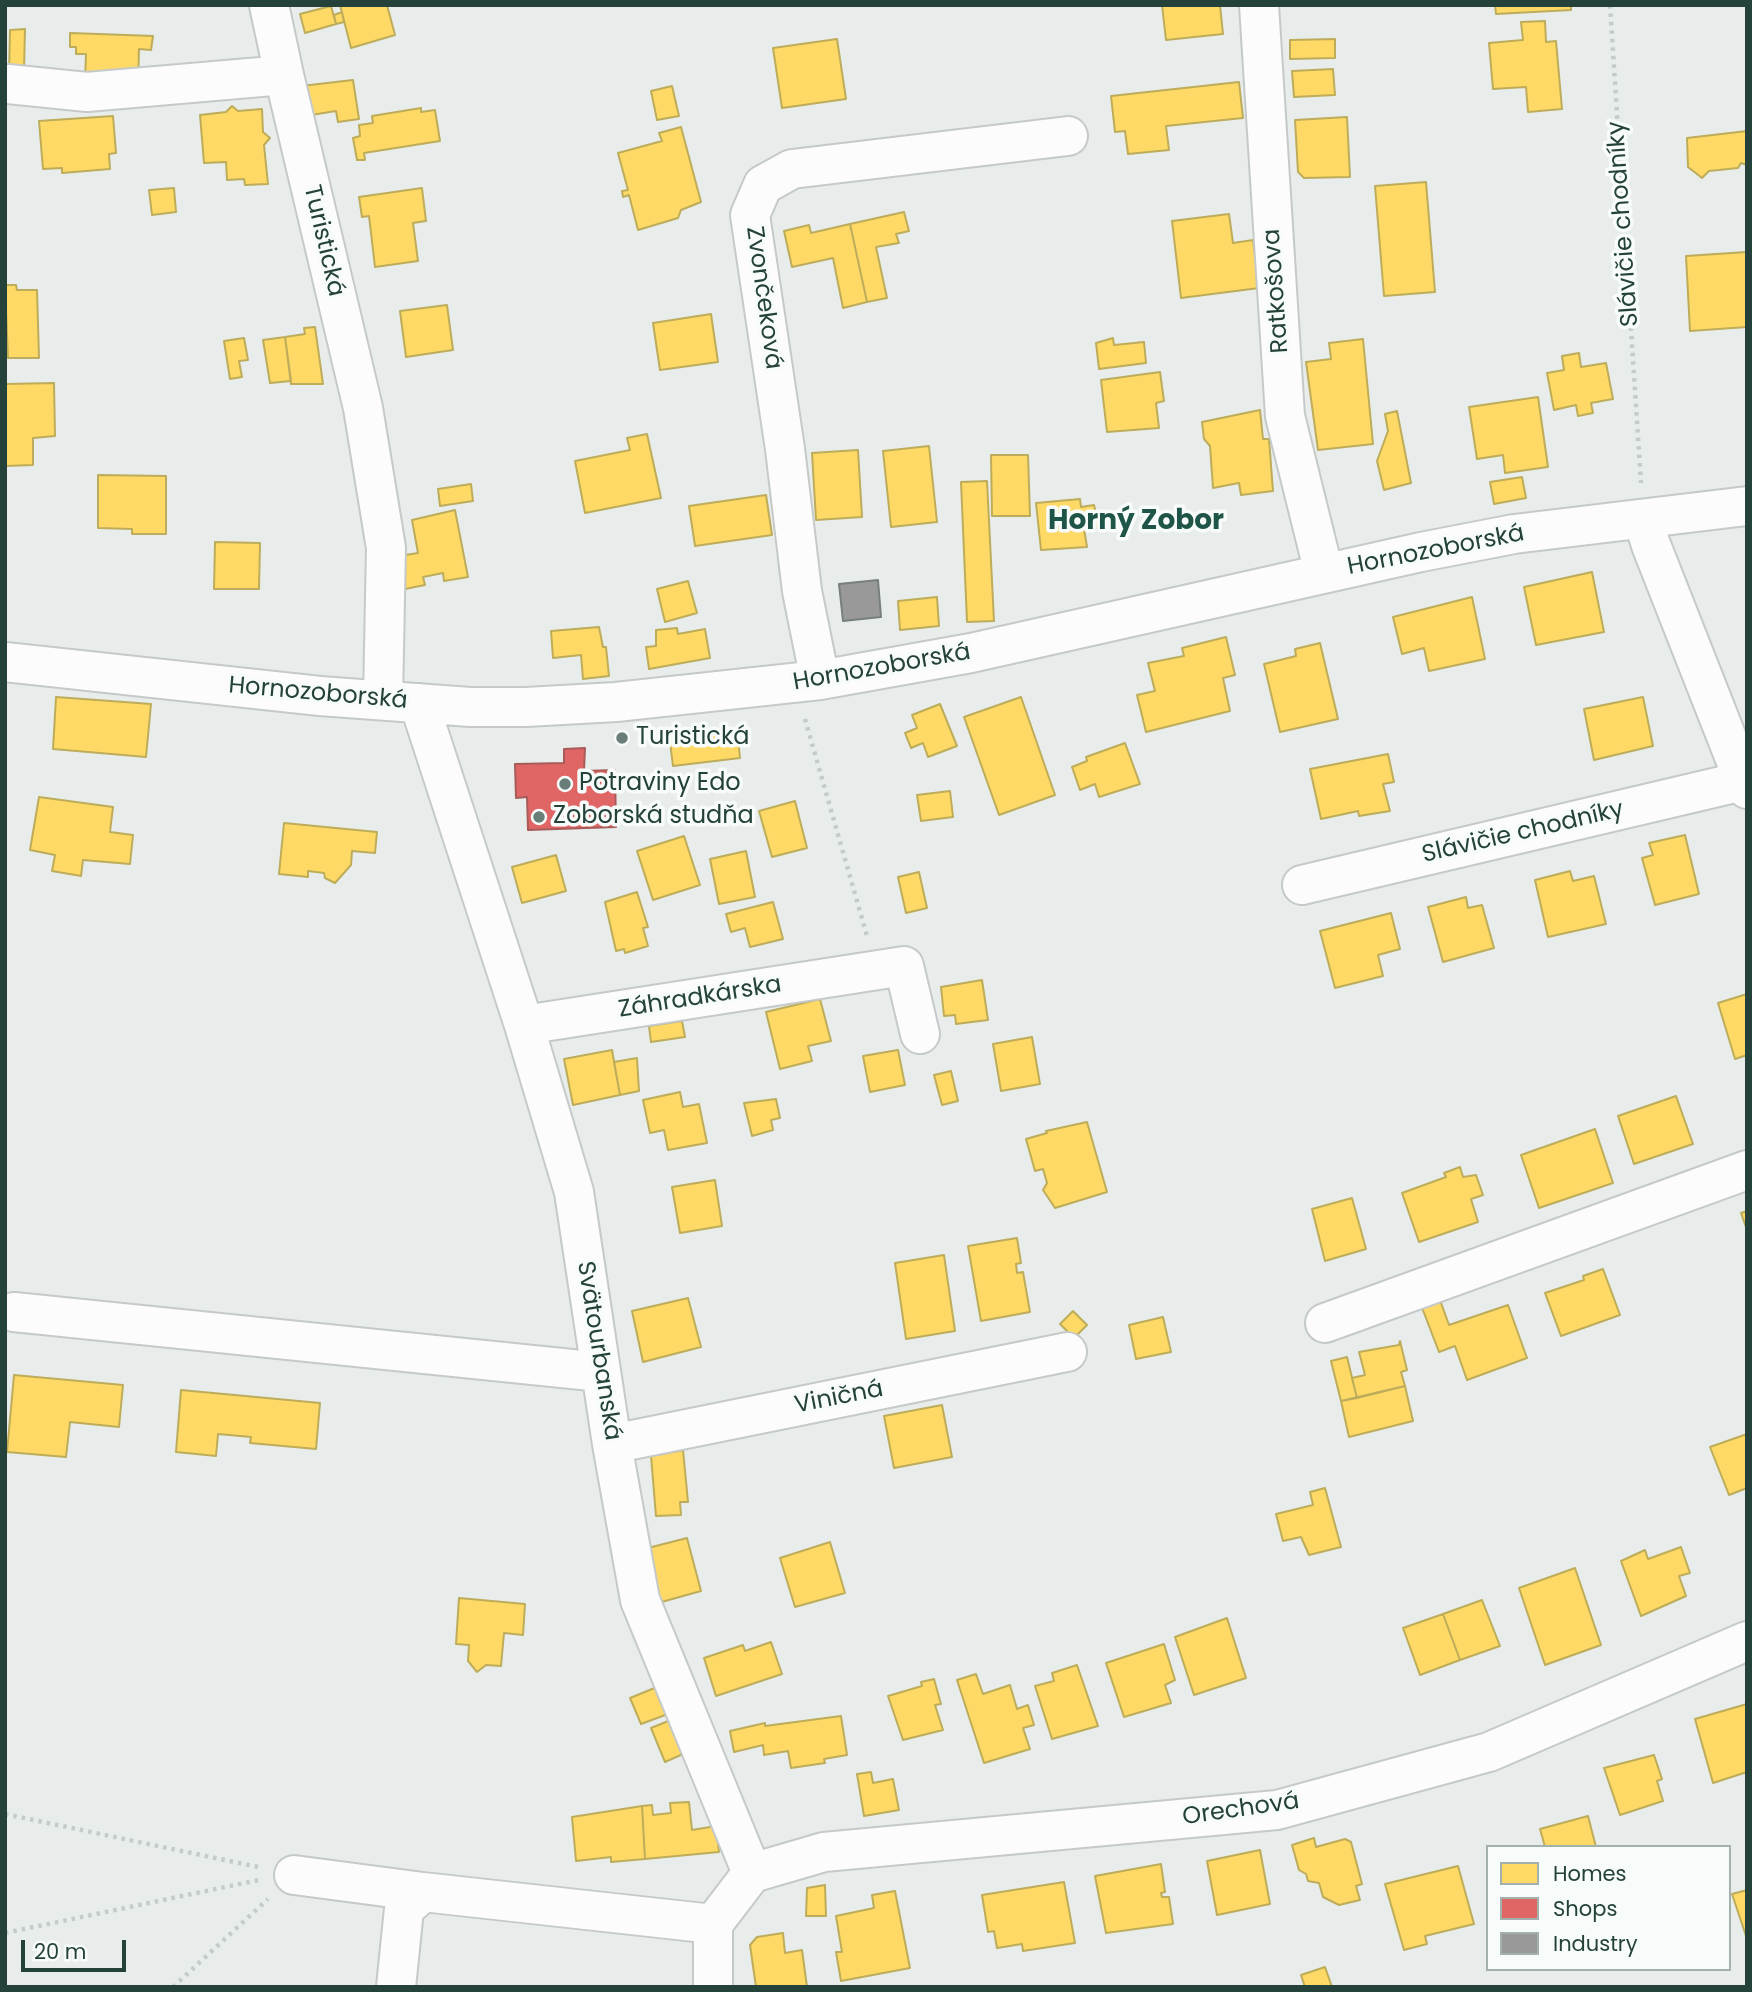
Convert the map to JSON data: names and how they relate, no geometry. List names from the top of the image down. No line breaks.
{"streets":{"street":["Slávičie chodníky","Turistická","Ratkošova","Zvončeková","Hornozoborská","Záhradkárska","Svätourbanská","Viničná","Orechová"]},"crossings":[["Slávičie chodníky","Hornozoborská"],["Turistická","Hornozoborská"],["Turistická","Svätourbanská"],["Ratkošova","Hornozoborská"],["Zvončeková","Hornozoborská"],["Hornozoborská","Svätourbanská"],["Záhradkárska","Svätourbanská"],["Svätourbanská","Viničná"],["Svätourbanská","Orechová"]],"districts":["Horný Zobor"],"places":["Turistická","Potraviny Edo","Zoborská studňa"],"legend":["Homes","Shops","Industry"],"scale_bar":"20 m"}
